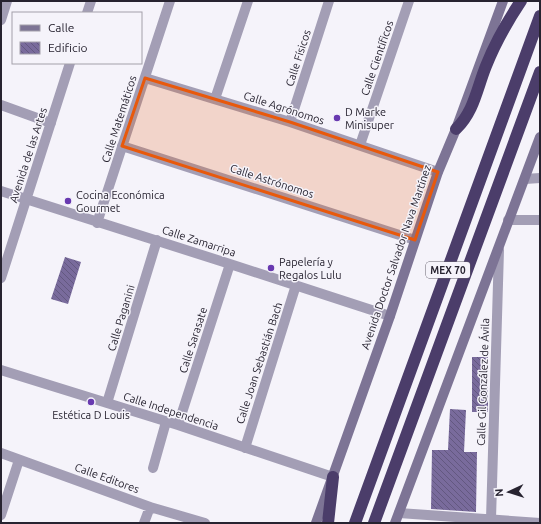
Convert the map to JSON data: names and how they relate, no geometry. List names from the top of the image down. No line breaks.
{"streets":{"highway":["MEX 70"],"main road":["Avenida Doctor Salvador Nava Martínez"],"street":["Calle Físicos","Calle Científicos","Calle Agrónomos","Calle Matemáticos","Avenida de las Artes","Calle Astrónomos","Calle Zamarripa","Calle Paganini","Calle Sarasate","Calle Joan Sebastián Bach","Calle Gil González de Ávila","Calle Independencia","Calle Editores"]},"crossings":[["Calle Físicos","Calle Agrónomos"],["Calle Científicos","Calle Agrónomos"],["Calle Agrónomos","Calle Matemáticos"],["Calle Agrónomos","Avenida Doctor Salvador Nava Martínez"],["Calle Matemáticos","Calle Astrónomos"],["Calle Matemáticos","Calle Zamarripa"],["Avenida de las Artes","Calle Zamarripa"],["Calle Astrónomos","Avenida Doctor Salvador Nava Martínez"],["Calle Zamarripa","Avenida Doctor Salvador Nava Martínez"],["Calle Zamarripa","Calle Paganini"],["Calle Zamarripa","Calle Sarasate"],["Calle Zamarripa","Calle Joan Sebastián Bach"],["Avenida Doctor Salvador Nava Martínez","Calle Independencia"],["Calle Paganini","Calle Independencia"],["Calle Sarasate","Calle Independencia"],["Calle Joan Sebastián Bach","Calle Independencia"]],"places":["D Marke Minisuper","Cocina Económica Gourmet","Papelería y Regalos Lulu","Estética D Louis"],"legend":["Calle","Edificio"],"north":"left"}
